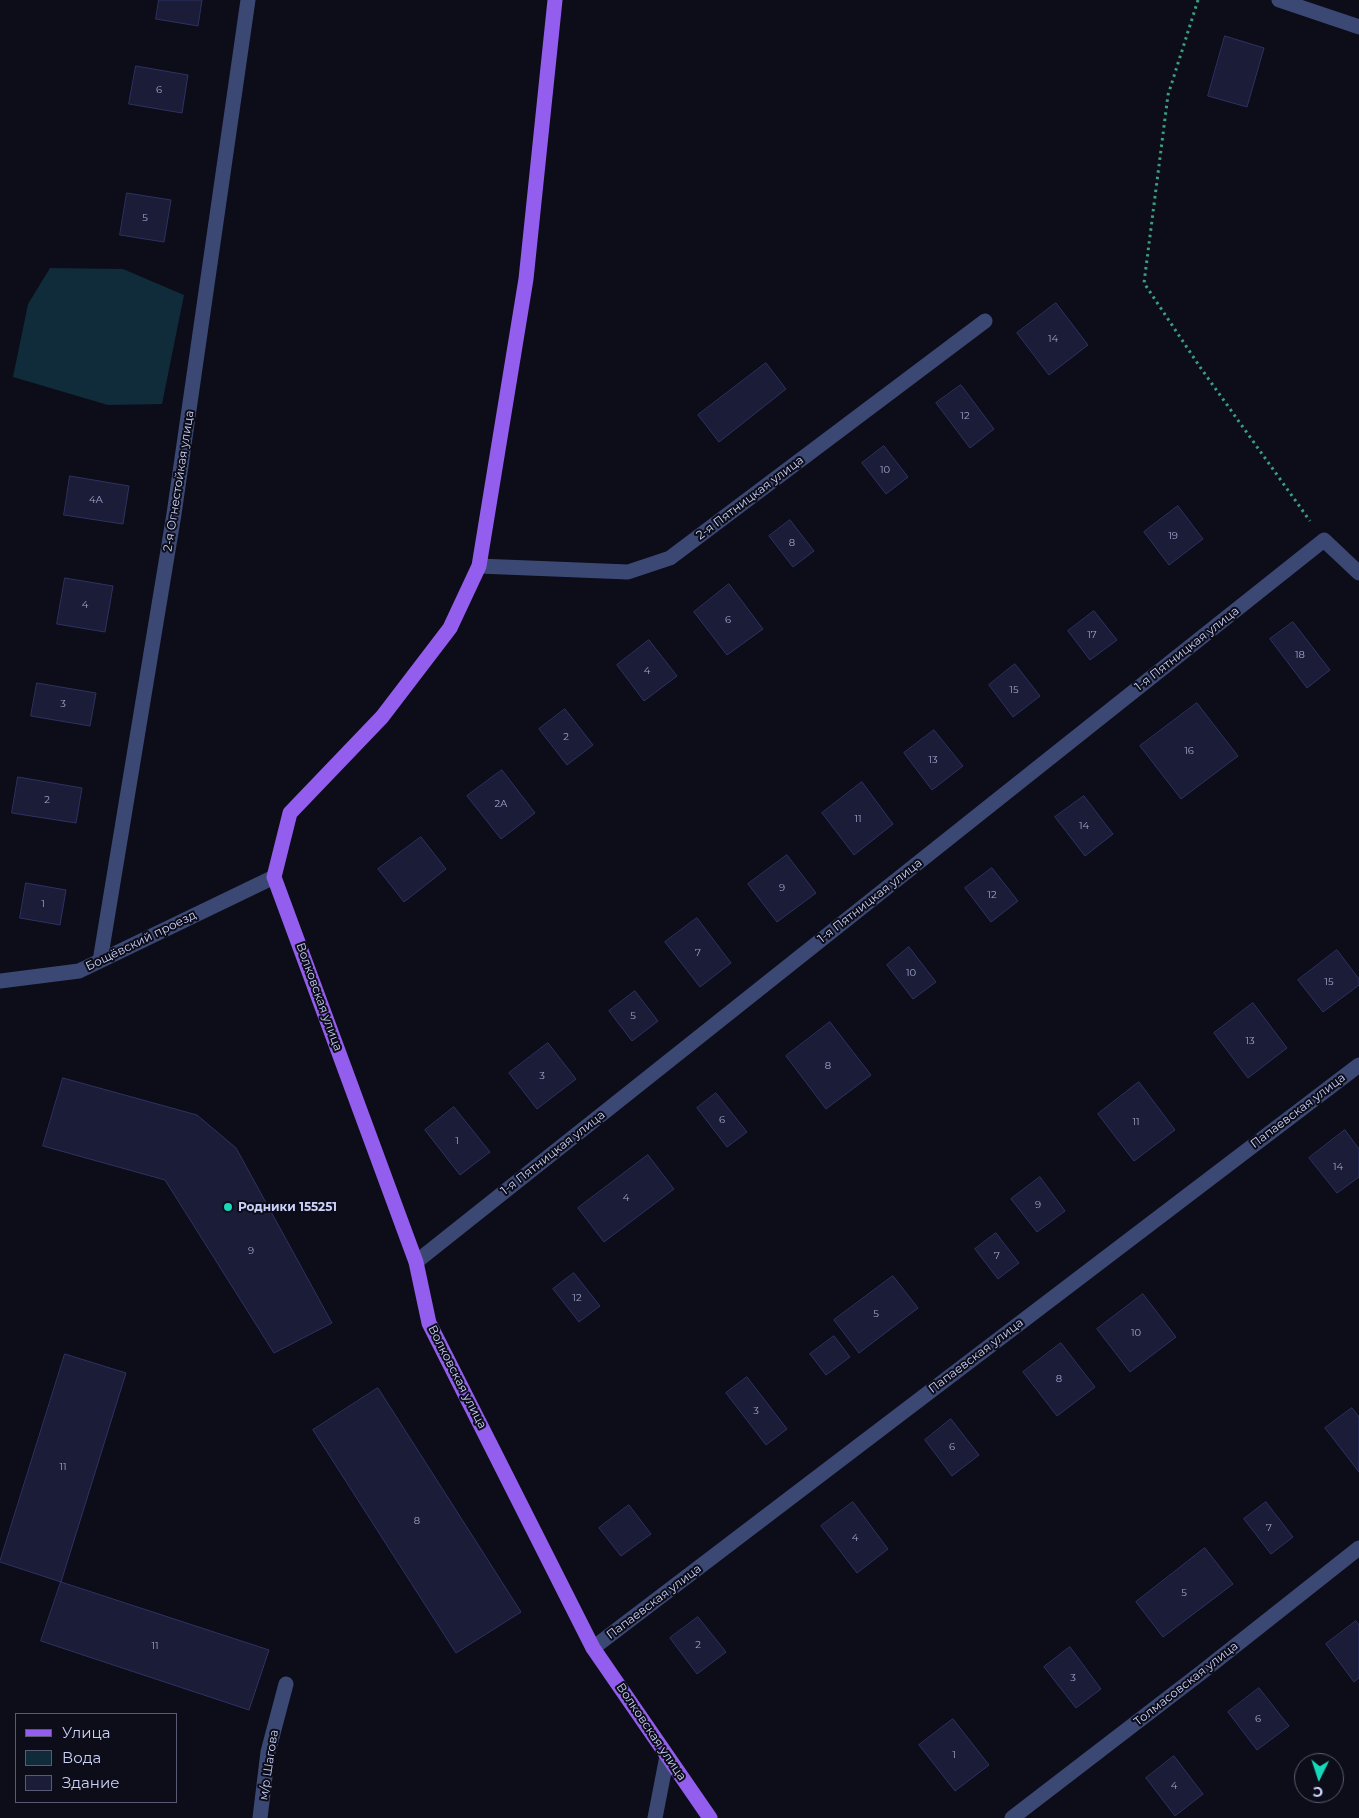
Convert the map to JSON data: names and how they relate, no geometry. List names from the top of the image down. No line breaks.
{"streets":{"main road":["Волковская улица"],"street":["2-я Огнестойкая улица","2-я Пятницкая улица","1-я Пятницкая улица","Бощёвский проезд","Папаевская улица","Толмасовская улица","м/р Шагова"]},"crossings":[["2-я Огнестойкая улица","Бощёвский проезд"],["1-я Пятницкая улица","Волковская улица"],["Бощёвский проезд","Волковская улица"],["Волковская улица","Папаевская улица"]],"places":["Родники 155251"],"house_numbers":["6","5","14","12","10","4А","19","8","4","6","17","18","4","15","3","2","16","13","2","2А","11","14","9","12","1","7","10","15","5","13","8","3","6","11","1","14","4","9","9","7","12","5","10","8","3","6","11","8","7","4","5","2","11","3","6","1","4"],"legend":["Улица","Вода","Здание"],"north":"bottom"}
